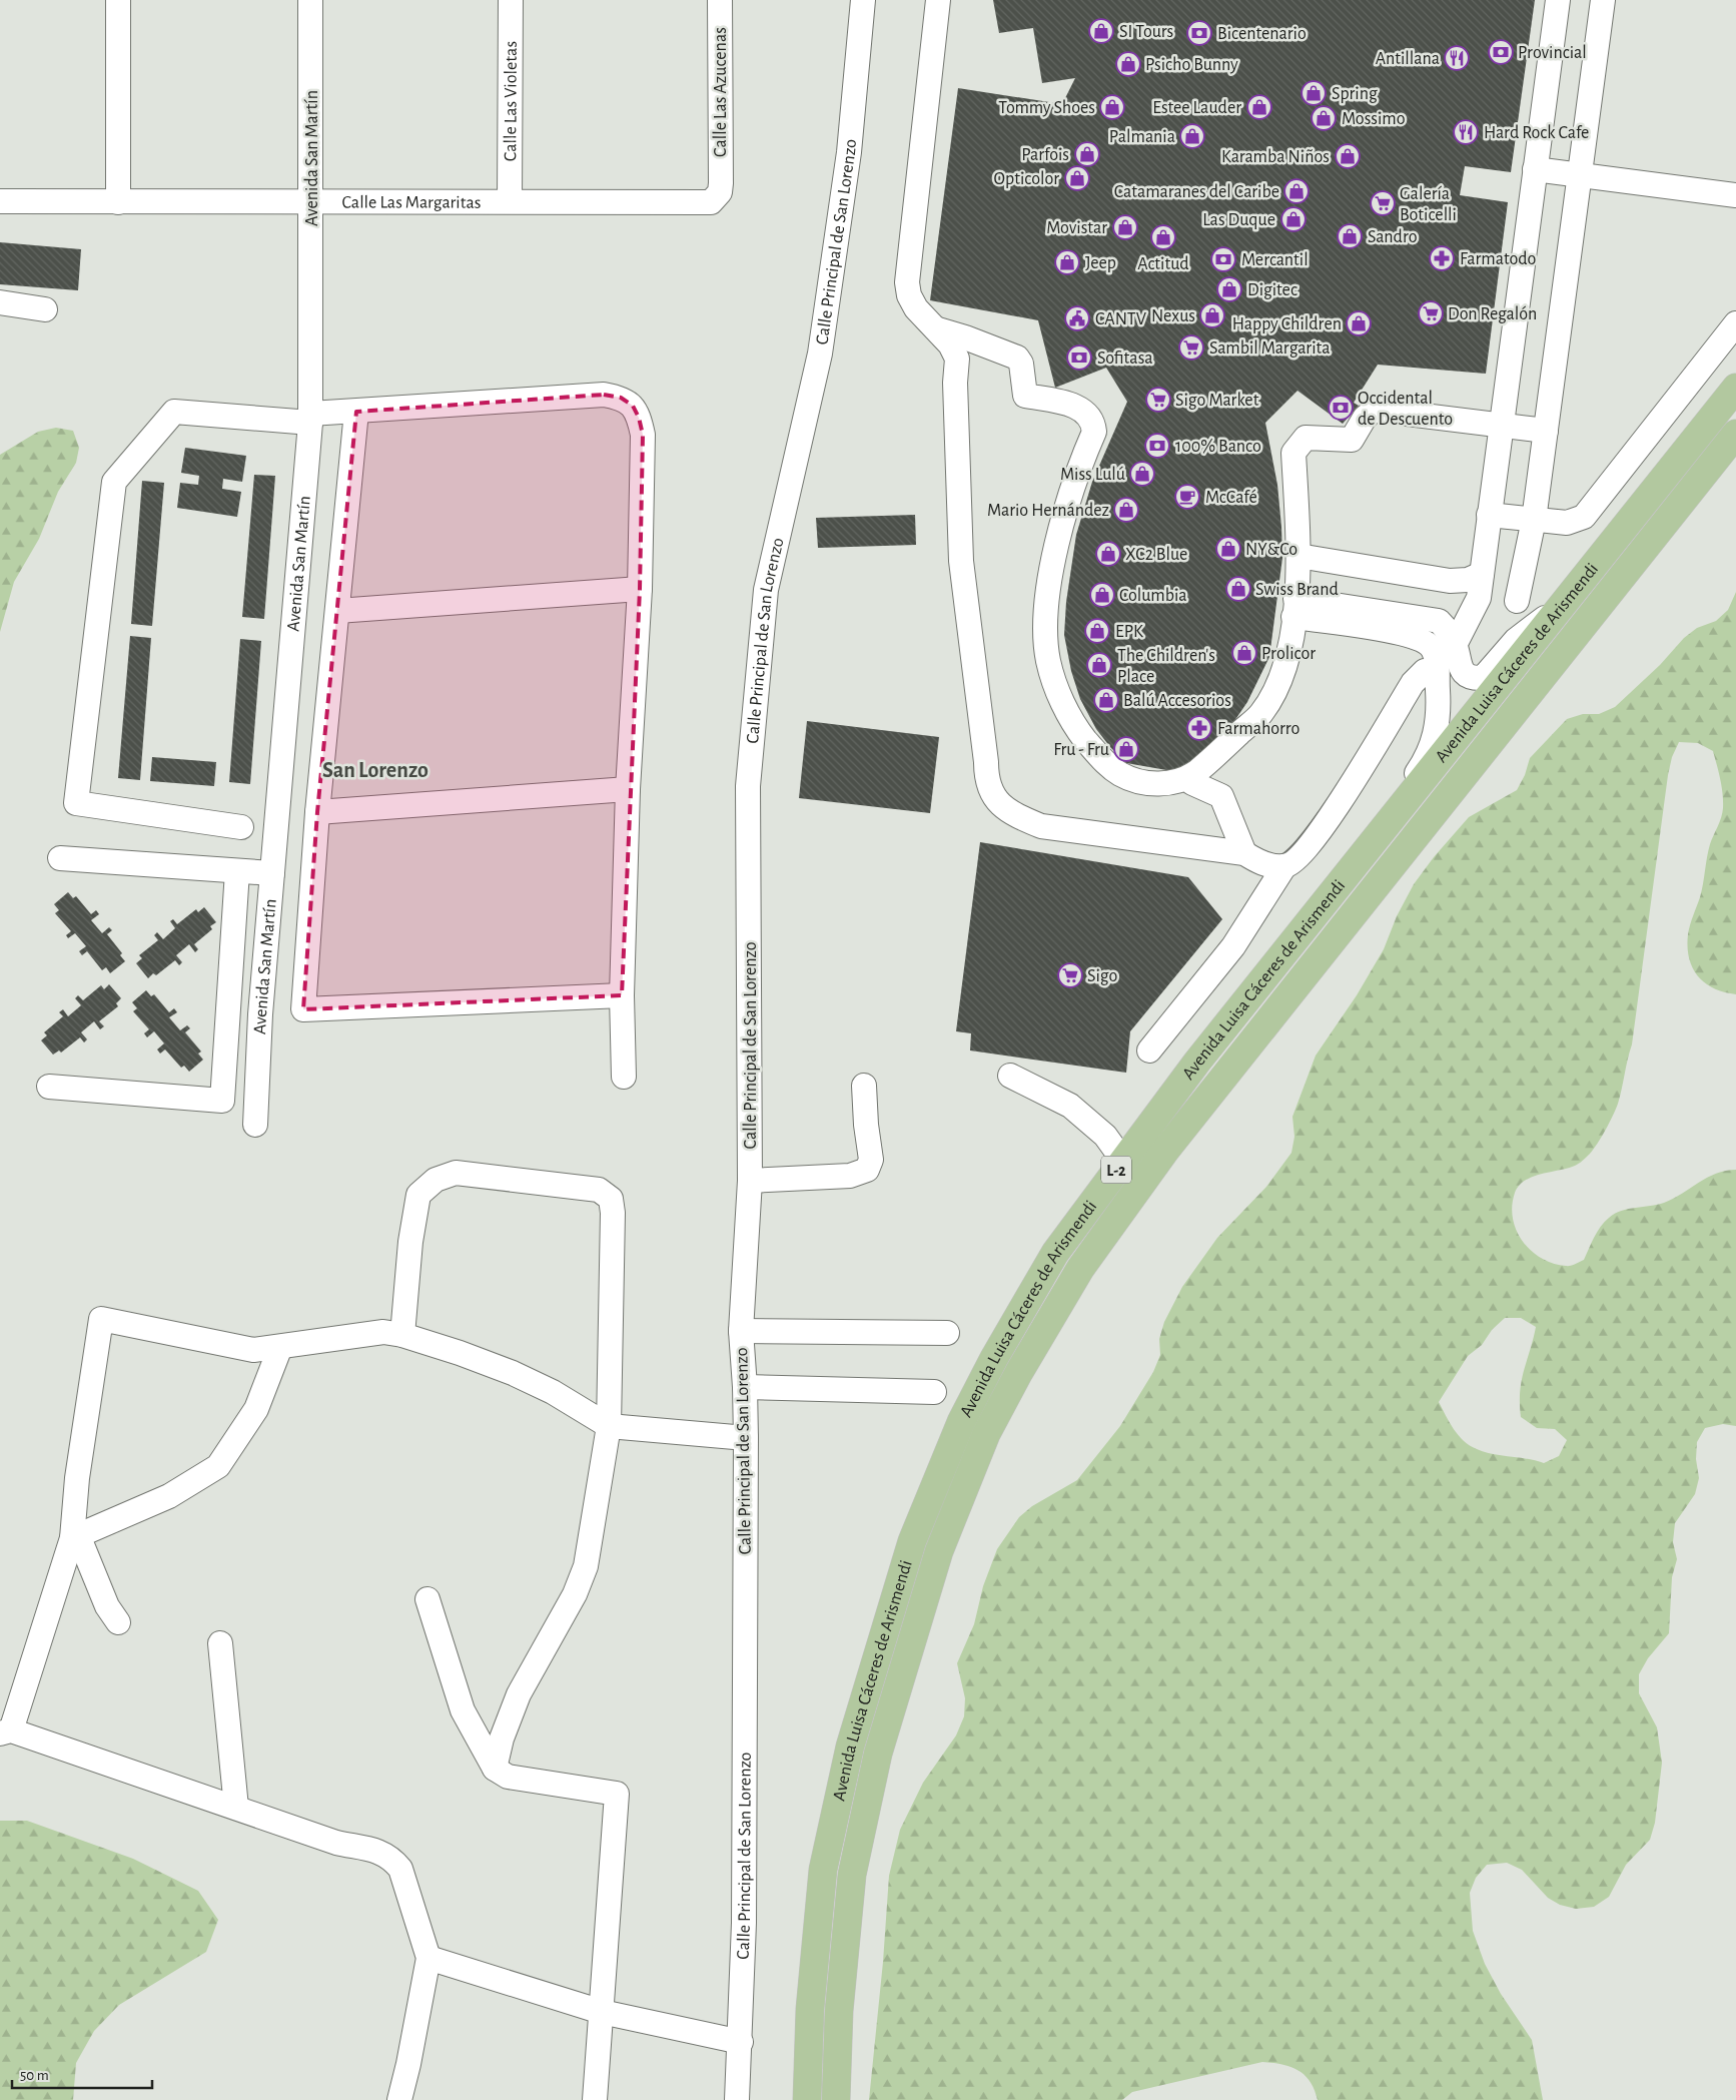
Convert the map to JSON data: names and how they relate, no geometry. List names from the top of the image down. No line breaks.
{"streets":{"main road":["Avenida Luisa Cáceres de Arismendi","L-2"],"street":["Calle Las Azucenas","Calle Las Violetas","Avenida San Martín","Calle Las Margaritas","Calle Principal de San Lorenzo"]},"crossings":[["Calle Las Azucenas","Calle Las Margaritas"],["Calle Las Violetas","Calle Las Margaritas"],["Avenida San Martín","Calle Las Margaritas"]],"districts":["San Lorenzo"],"places":{"shop":["SI Tours","Psicho Bunny","Spring","Tommy Shoes","Estee Lauder","Mossimo","Palmania","Parfois","Karamba Niños","Opticolor","Catamaranes del Caribe","Las Duque","Movistar","Sandro","Actitud","Jeep","Digitec","Nexus","Happy Children","Miss Lulú","Mario Hernández","NY&Co","XC2 Blue","Swiss Brand","Columbia","EPK","Prolicor","The Children's Place","Balú Accesorios","Fru - Fru"],"bank":["Bicentenario","Provincial","Mercantil","Sofitasa","Occidental de Descuento","100% Banco"],"restaurant":["Antillana","Hard Rock Cafe"],"supermarket":["Galería Boticelli","Don Regalón","Sambil Margarita","Sigo Market","Sigo"],"pharmacy":["Farmatodo","Farmahorro"],"public building":["CANTV"],"cafe":["McCafé"]},"scale_bar":"50 m"}
